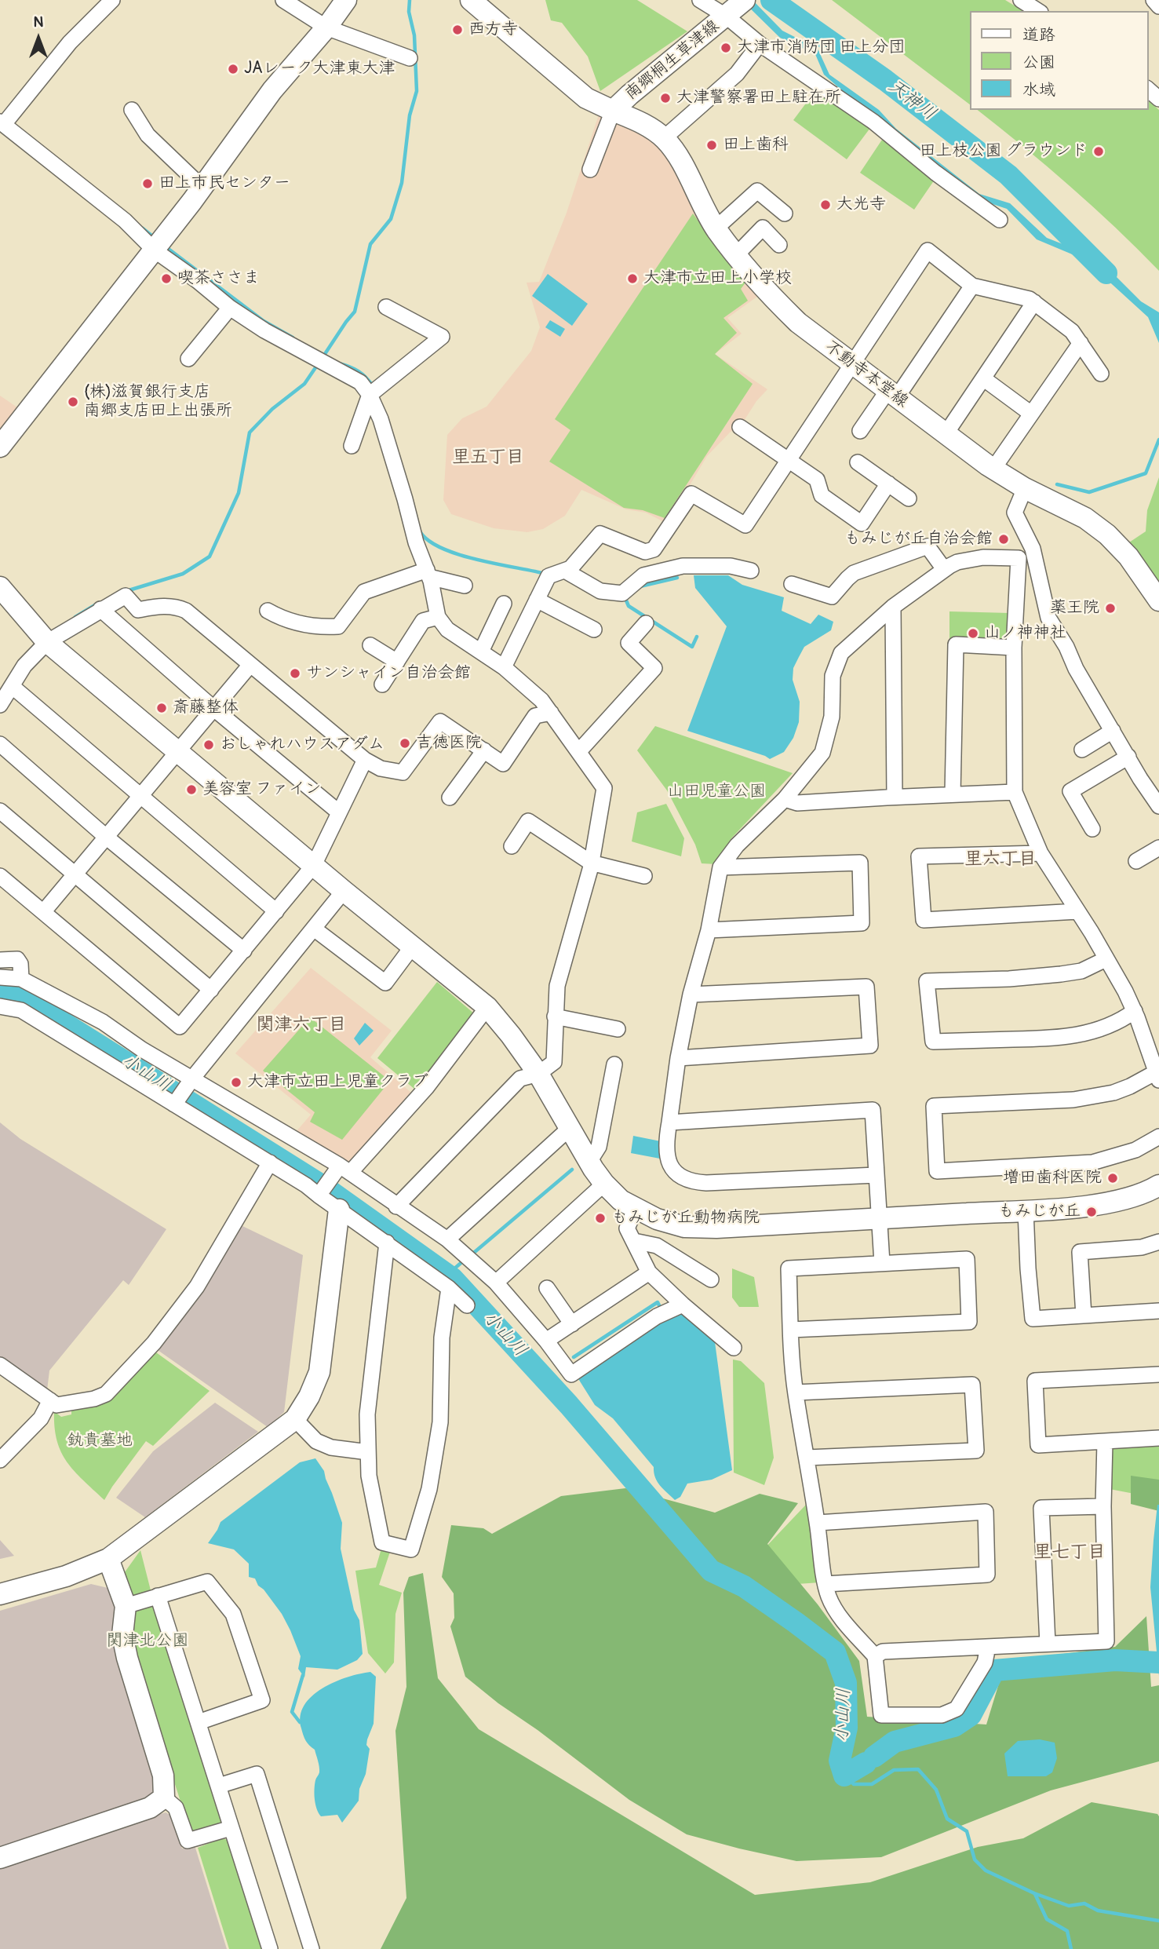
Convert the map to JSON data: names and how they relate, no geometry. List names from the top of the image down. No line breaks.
{"streets":{"street":["南郷桐生草津線","不動寺本堂線"]},"crossings":[["南郷桐生草津線","不動寺本堂線"]],"districts":["里五丁目","里六丁目","関津六丁目","里七丁目"],"water":["天神川","小山川"],"parks":["山田児童公園","釻貴墓地","関津北公園"],"places":["西方寺","大津市消防団 田上分団","JAレーク大津東大津","大津警察署田上駐在所","田上歯科","田上枝公園 グラウンド","田上市民センター","大光寺","喫茶ささま","大津市立田上小学校","(株)滋賀銀行支店 南郷支店田上出張所","もみじが丘自治会館","薬王院","山ノ神神社","サンシャイン自治会館","斎藤整体","吉徳医院","おしゃれハウスアダム","美容室 ファイン","大津市立田上児童クラブ","増田歯科医院","もみじが丘","もみじが丘動物病院"],"legend":["道路","公園","水域"],"north":"top"}
